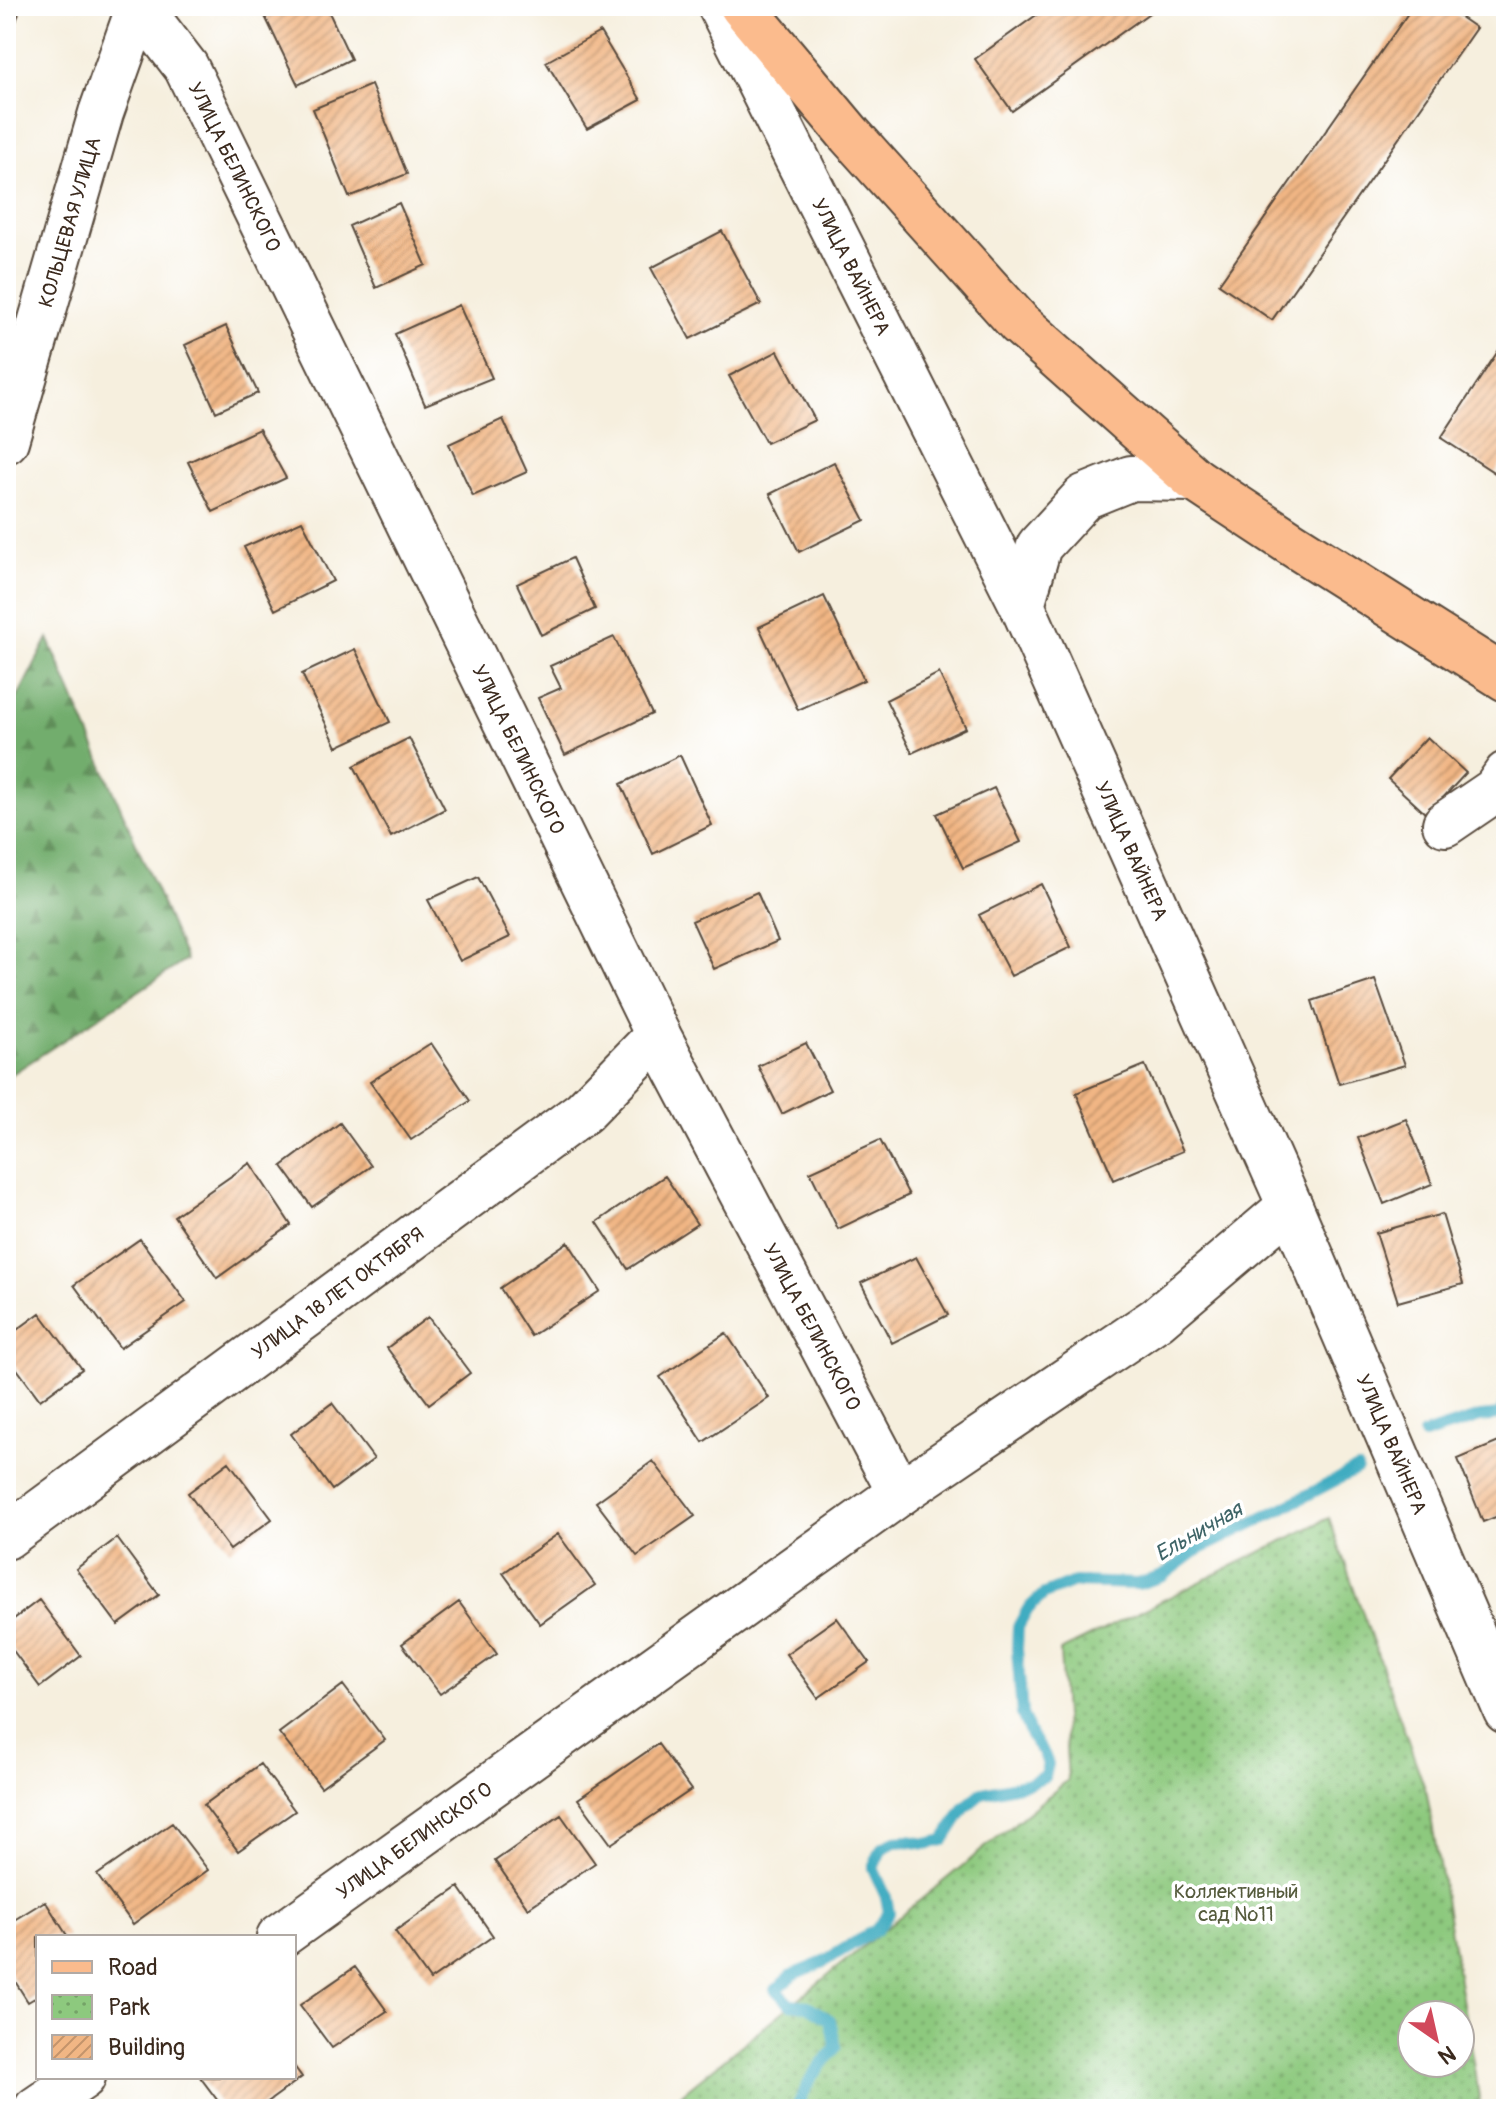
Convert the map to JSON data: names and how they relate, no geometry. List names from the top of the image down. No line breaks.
{"streets":{"street":["УЛИЦА БЕЛИНСКОГО","КОЛЬЦЕВАЯ УЛИЦА","УЛИЦА ВАЙНЕРА","УЛИЦА 18 ЛЕТ ОКТЯБРЯ"]},"crossings":[["УЛИЦА БЕЛИНСКОГО","КОЛЬЦЕВАЯ УЛИЦА"],["УЛИЦА БЕЛИНСКОГО","УЛИЦА ВАЙНЕРА"],["УЛИЦА БЕЛИНСКОГО","УЛИЦА 18 ЛЕТ ОКТЯБРЯ"]],"water":["Ельничная"],"parks":["Коллективный сад №11"],"legend":["Road","Park","Building"],"north":"bottom right"}
